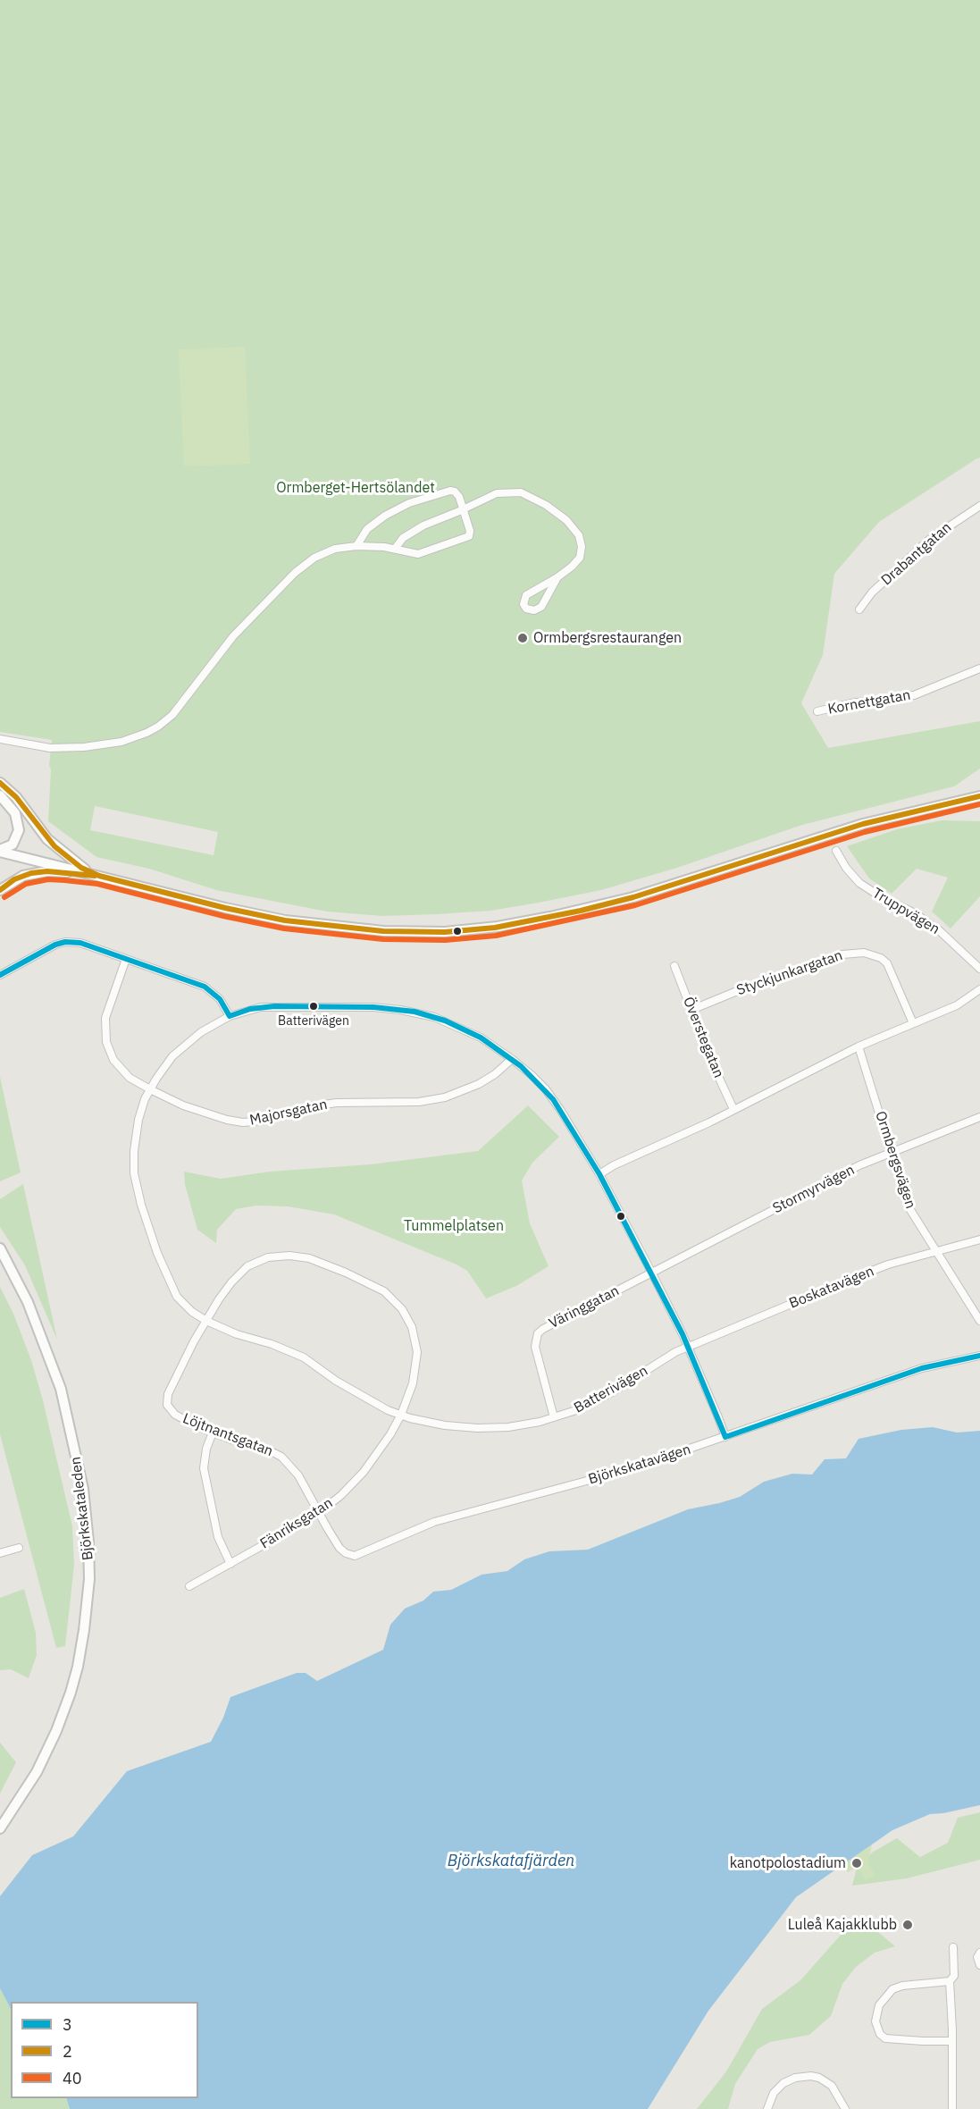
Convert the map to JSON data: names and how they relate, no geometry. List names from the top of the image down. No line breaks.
{"streets":{"main road":["Björkskataleden"],"street":["Drabantgatan","Kornettgatan","Truppvägen","Styckjunkargatan","Överstegatan","Majorsgatan","Ormbergsvägen","Stormyrvägen","Boskatavägen","Väringgatan","Batterivägen","Löjtnantsgatan","Björkskatavägen","Fänriksgatan"]},"crossings":[["Styckjunkargatan","Överstegatan"],["Majorsgatan","Batterivägen"],["Ormbergsvägen","Stormyrvägen"],["Ormbergsvägen","Boskatavägen"],["Stormyrvägen","Väringgatan"],["Stormyrvägen","Batterivägen"],["Boskatavägen","Batterivägen"],["Väringgatan","Batterivägen"],["Batterivägen","Björkskatavägen"],["Batterivägen","Fänriksgatan"],["Löjtnantsgatan","Björkskatavägen"],["Löjtnantsgatan","Fänriksgatan"],["Björkskatavägen","Fänriksgatan"]],"water":["Björkskatafjärden"],"parks":["Ormberget-Hertsölandet","Tummelplatsen"],"places":["Ormbergsrestaurangen","Batterivägen","kanotpolostadium","Luleå Kajakklubb"],"lines":["transit line 2","transit line 40","transit line 3"],"legend":["3","2","40"]}
